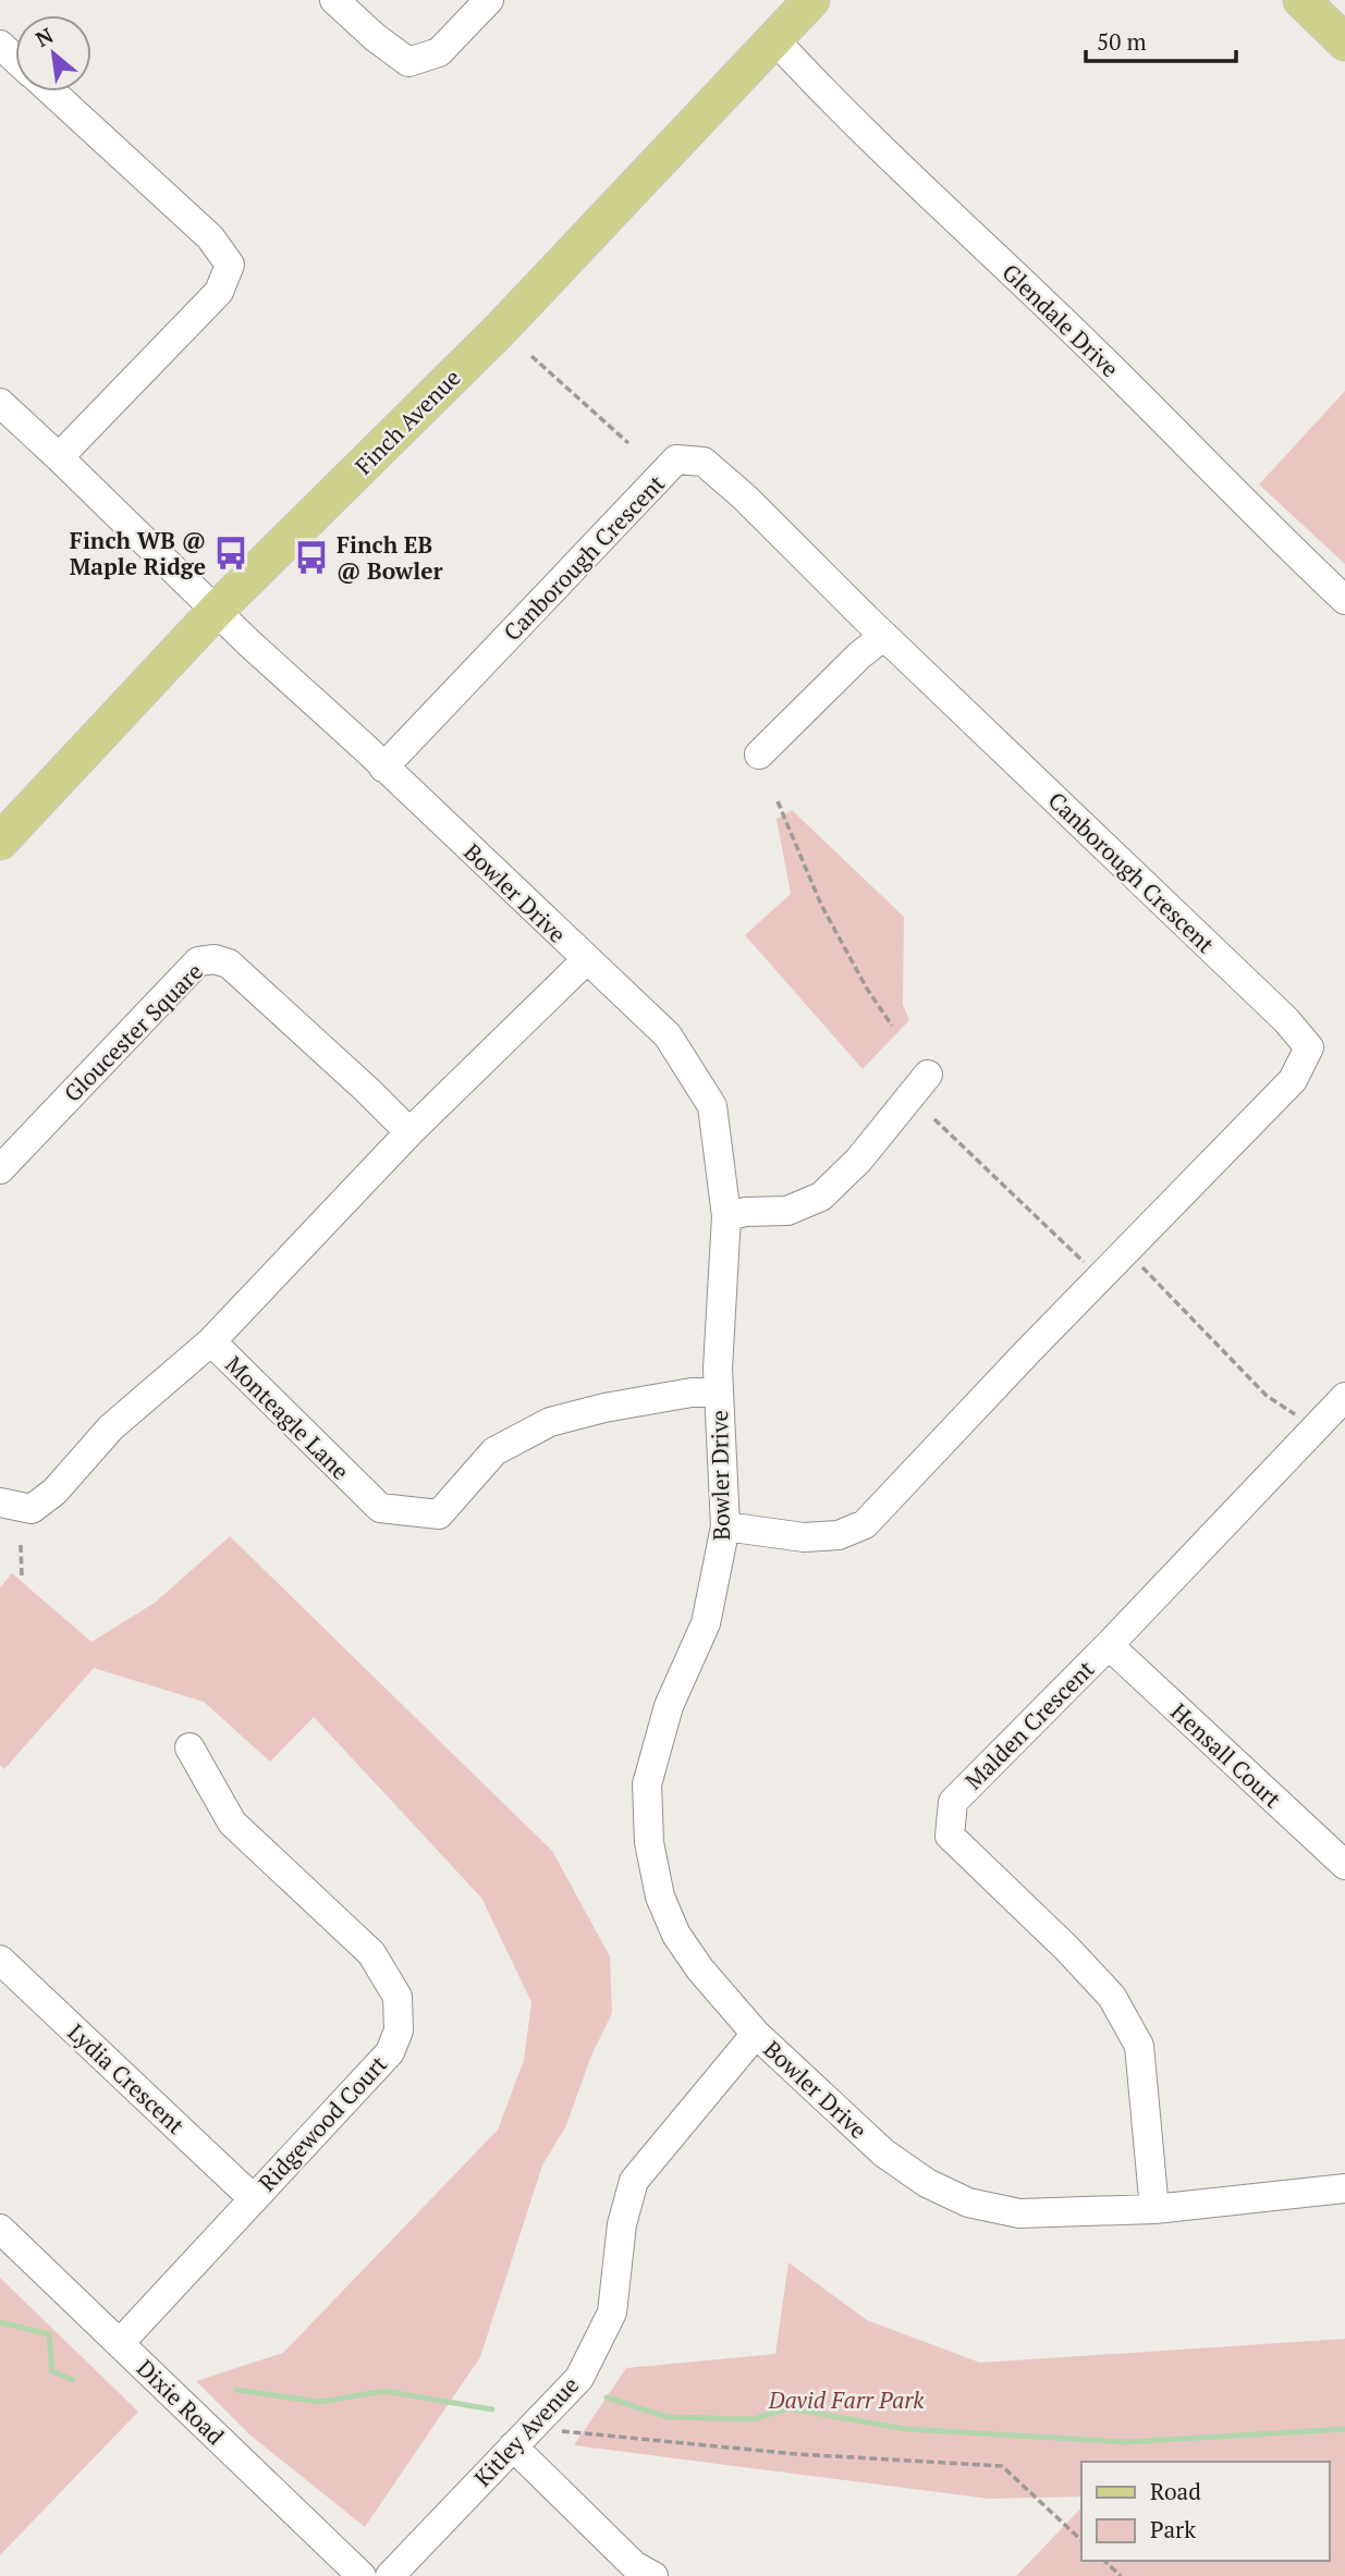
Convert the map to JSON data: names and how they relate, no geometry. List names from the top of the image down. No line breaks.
{"streets":{"main road":["Finch Avenue"],"street":["Glendale Drive","Canborough Crescent","Bowler Drive","Gloucester Square","Monteagle Lane","Malden Crescent","Hensall Court","Lydia Crescent","Ridgewood Court","Dixie Road","Kitley Avenue"]},"crossings":[["Glendale Drive","Finch Avenue"],["Finch Avenue","Bowler Drive"],["Canborough Crescent","Bowler Drive"],["Bowler Drive","Monteagle Lane"],["Bowler Drive","Malden Crescent"],["Bowler Drive","Kitley Avenue"],["Gloucester Square","Monteagle Lane"],["Malden Crescent","Hensall Court"],["Lydia Crescent","Ridgewood Court"],["Ridgewood Court","Dixie Road"]],"parks":["David Farr Park"],"places":{"bus stop":["Finch WB @ Maple Ridge","Finch EB @ Bowler"]},"legend":["Road","Park"],"scale_bar":"50 m","north":"top left"}
